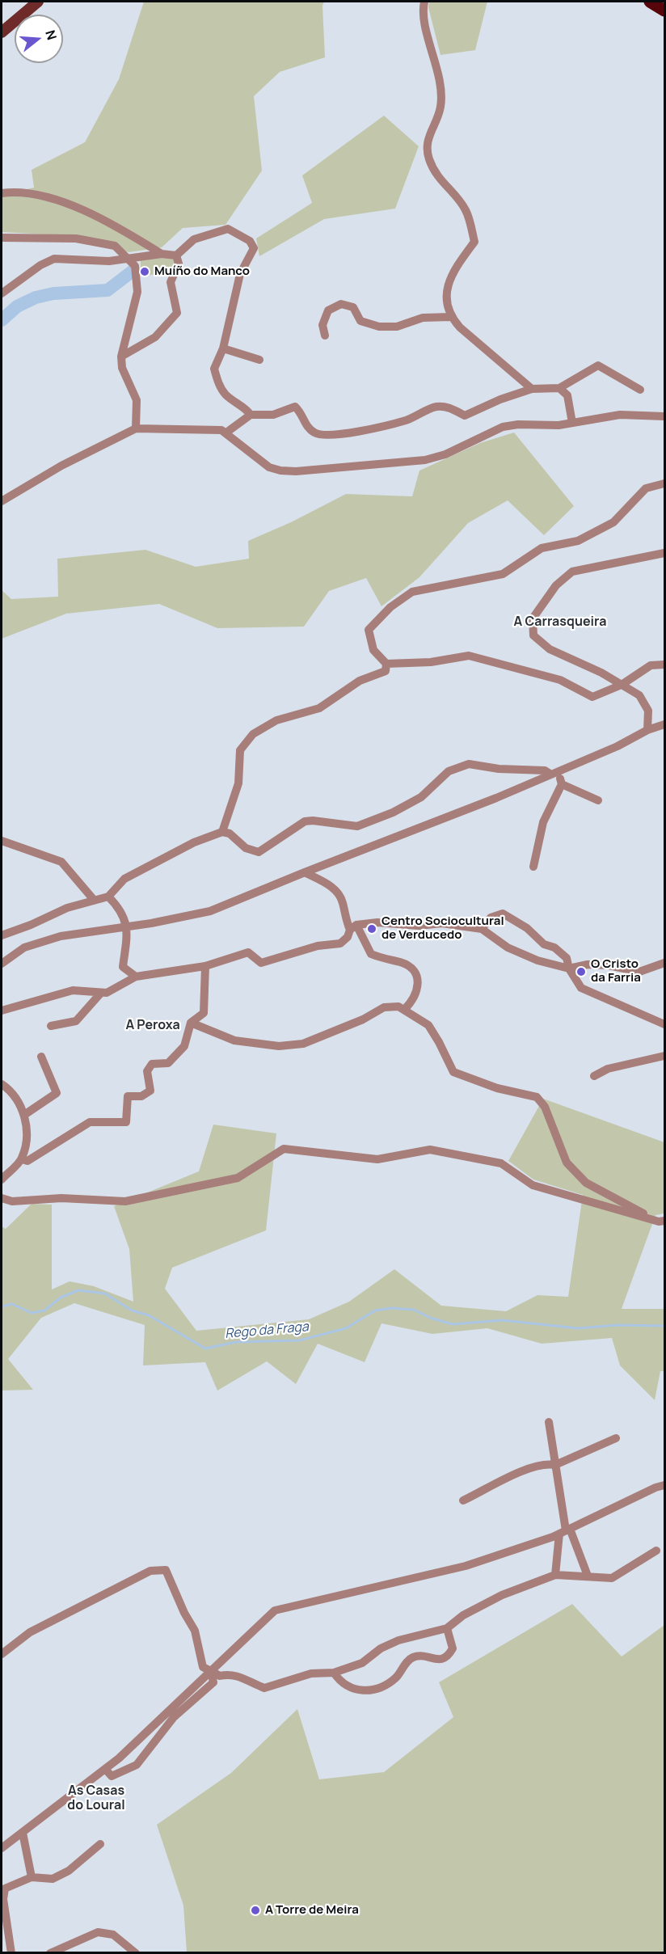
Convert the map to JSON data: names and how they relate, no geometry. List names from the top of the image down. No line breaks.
{"districts":["A Carrasqueira","A Peroxa","As Casas do Loural"],"water":["Rego da Fraga"],"places":["Muíño do Manco","Centro Sociocultural de Verducedo","O Cristo da Farria","A Torre de Meira"],"north":"right"}
